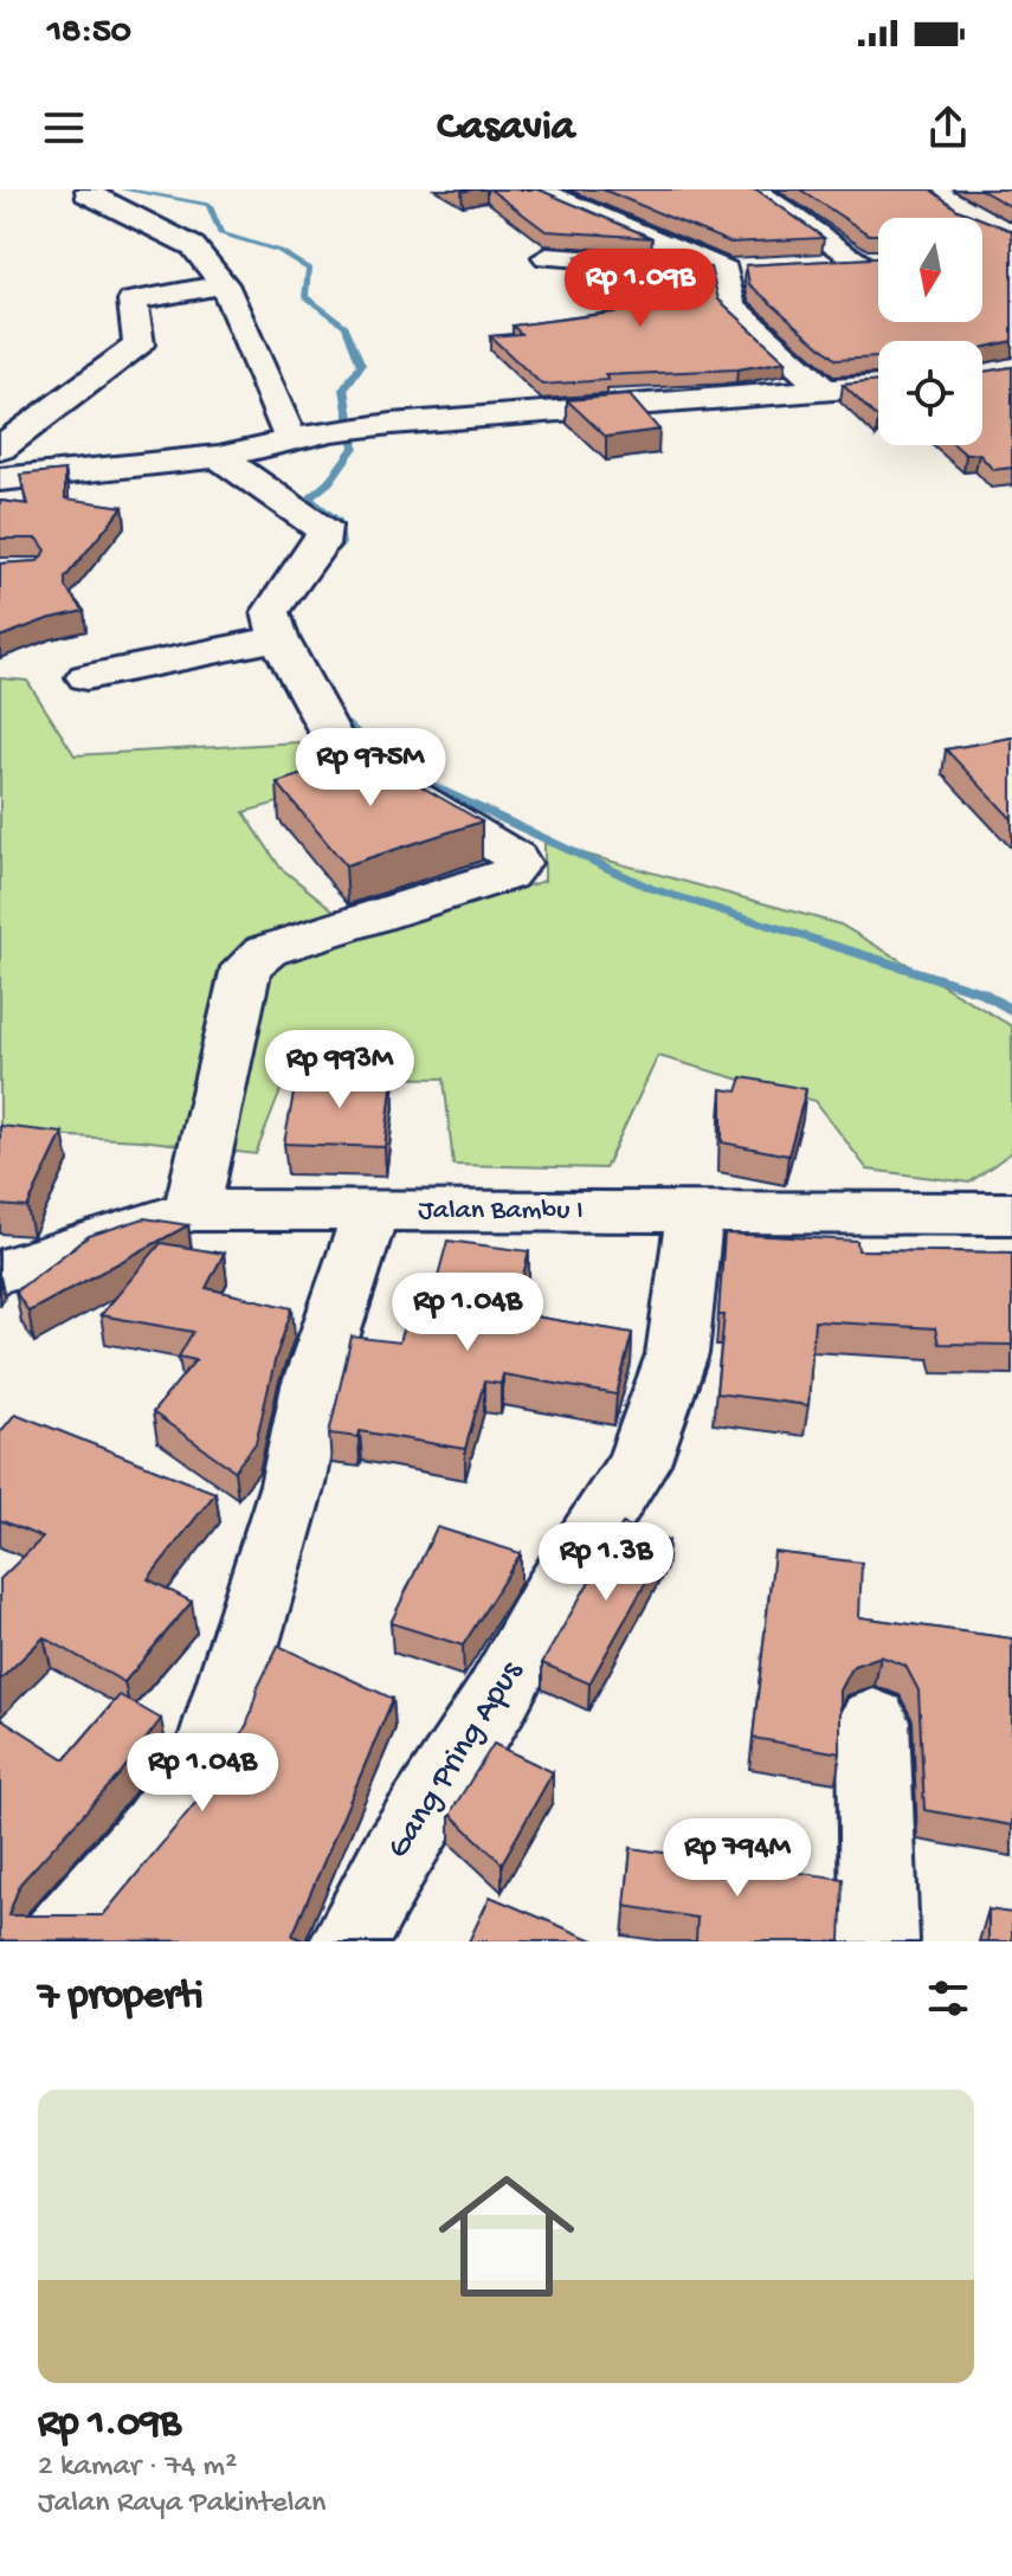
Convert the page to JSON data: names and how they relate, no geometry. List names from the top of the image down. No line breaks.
{"streets":{"street":["Jalan Bambu I","Gang Pring Apus"]},"crossings":[["Jalan Bambu I","Gang Pring Apus"]],"north":"bottom","page":{"status":"18:50","header":"Casavia","price":["Rp 1.09B","Rp 975M","Rp 993M","Rp 1.04B","Rp 1.3B","Rp 1.04B","Rp 794M"],"heading":"7 properti","list":[{"name":"Rp 1.09B","note":"2 kamar · 74 m² · Jalan Raya Pakintelan"}]}}
